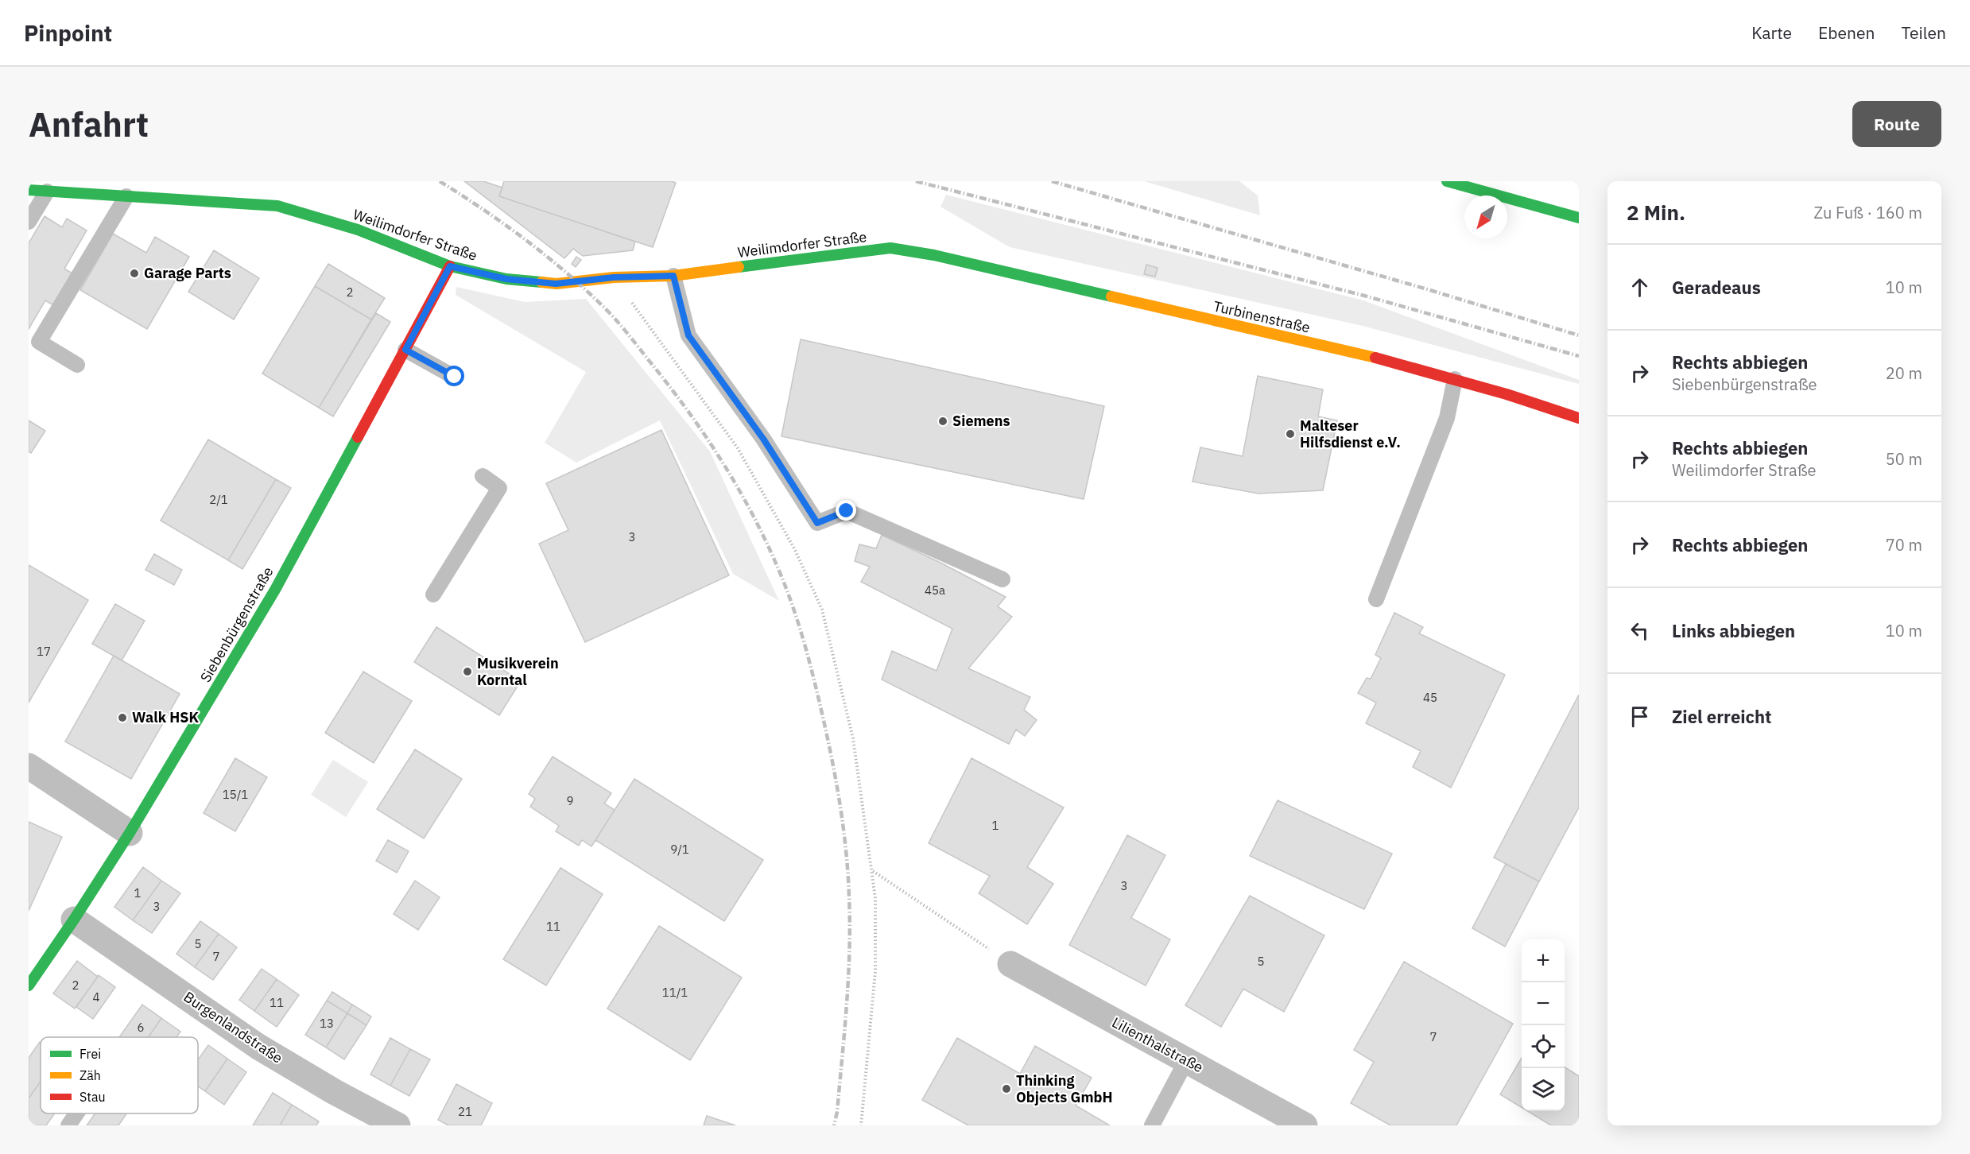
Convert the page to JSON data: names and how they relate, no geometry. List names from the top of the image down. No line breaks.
{"streets":{"street":["Weilimdorfer Straße","Turbinenstraße","Siebenbürgenstraße","Burgenlandstraße","Lilienthalstraße"]},"crossings":[["Weilimdorfer Straße","Turbinenstraße"],["Weilimdorfer Straße","Siebenbürgenstraße"],["Siebenbürgenstraße","Burgenlandstraße"]],"places":["Garage Parts","Siemens","Malteser Hilfsdienst e.V.","Musikverein Korntal","Walk HSK","Thinking Objects GmbH"],"house_numbers":["2","2/1","3","45a","17","45","15/1","9","1","9/1","3","1","3","11","5","7","5","2","11/1","4","11","13","6","7","21"],"legend":["Frei","Zäh","Stau"],"north":"bottom left","page":{"header":"Pinpoint","nav":["Karte","Ebenen","Teilen"],"buttons":"Route","title":"Anfahrt","heading":["2 Min.","Zu Fuß · 160 m"],"list":[["Geradeaus","10 m"],["Rechts abbiegen","Siebenbürgenstraße","20 m"],["Rechts abbiegen","Weilimdorfer Straße","50 m"],["Rechts abbiegen","70 m"],["Links abbiegen","10 m"],"Ziel erreicht"],"map_buttons":["+","−"]}}
